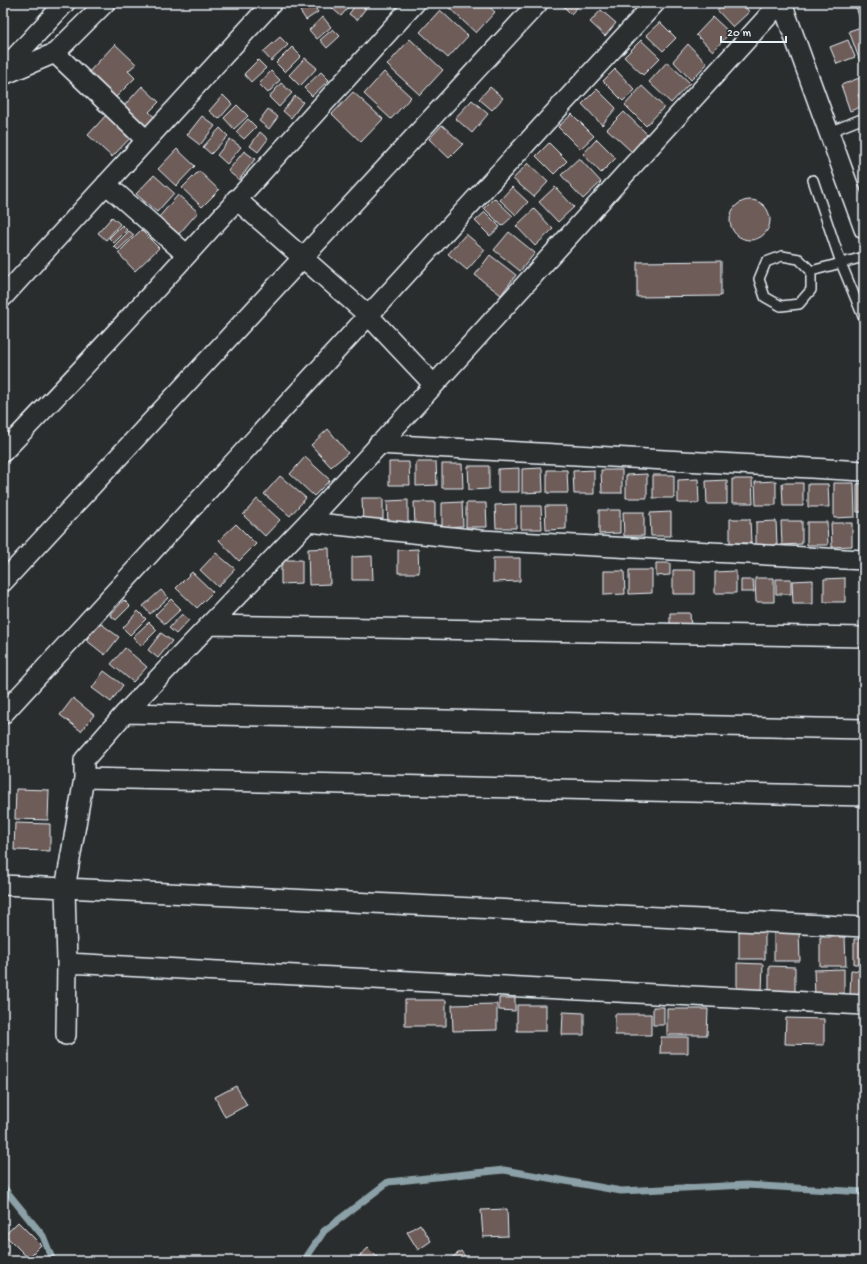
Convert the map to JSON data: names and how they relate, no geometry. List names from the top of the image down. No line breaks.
{"scale_bar":"20 m"}
